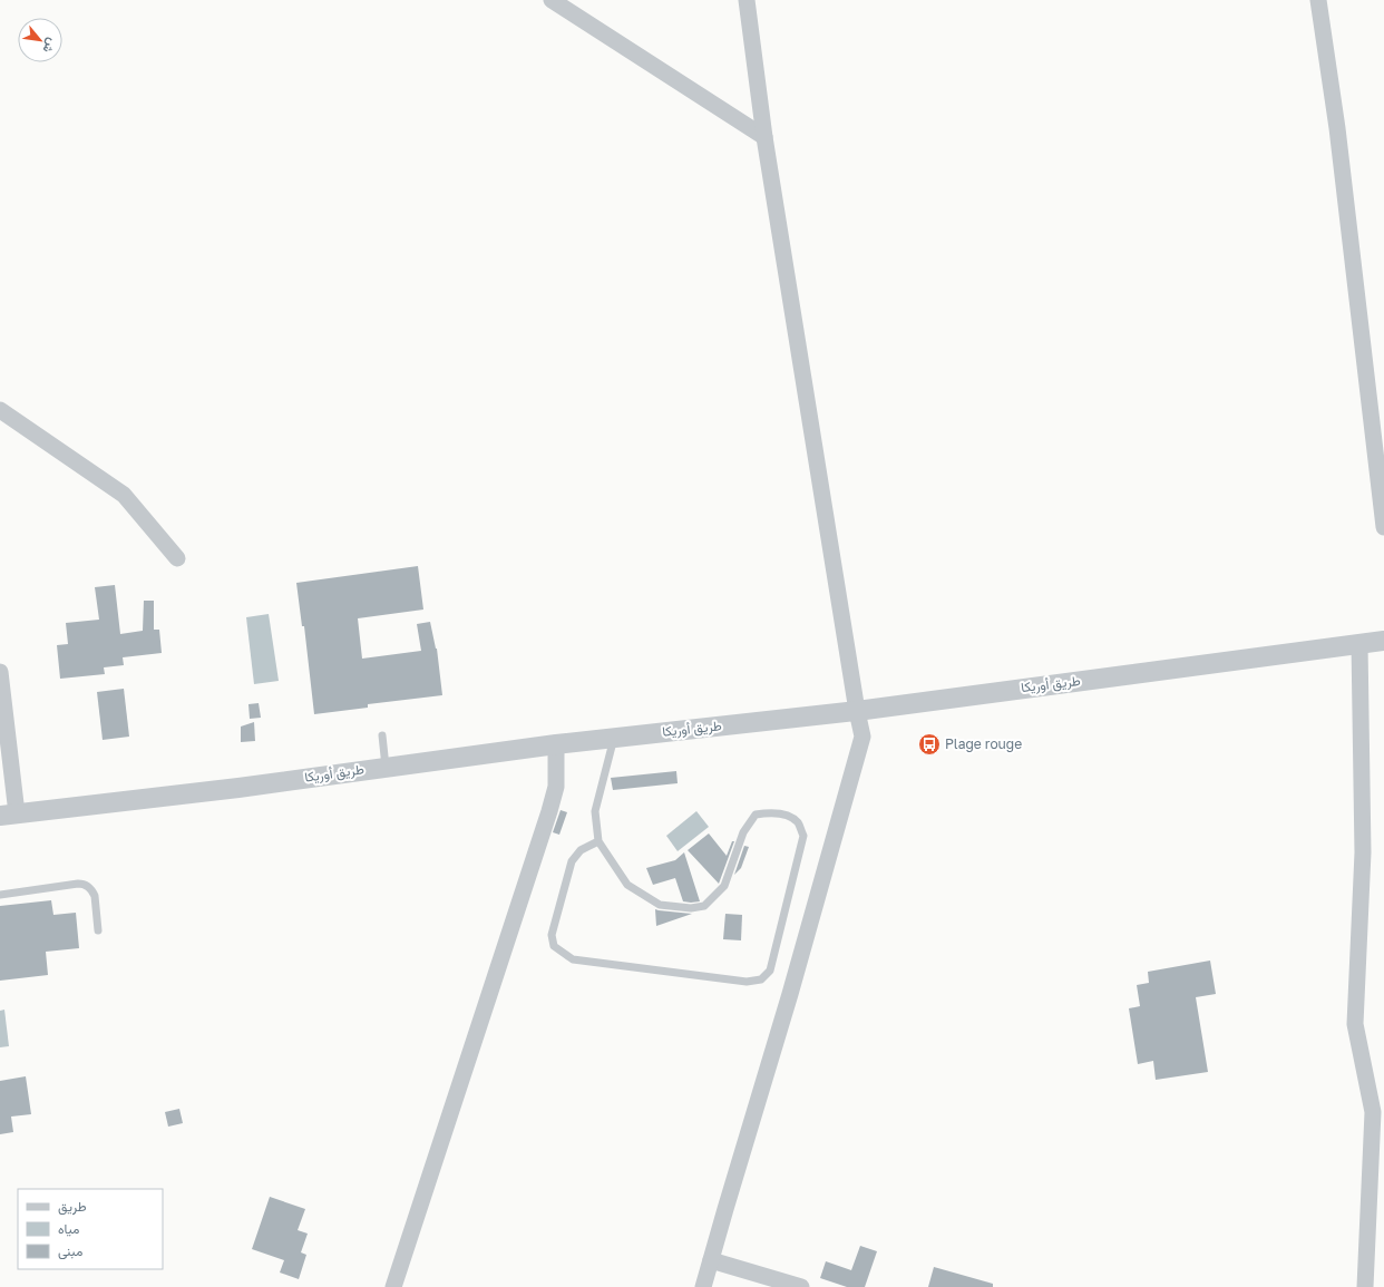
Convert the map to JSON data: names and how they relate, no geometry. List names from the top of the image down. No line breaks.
{"streets":{"street":["طريق أوريكا"]},"places":{"bus stop":["Plage rouge"]},"legend":["طريق","مياه","مبنى"],"north":"bottom right"}
